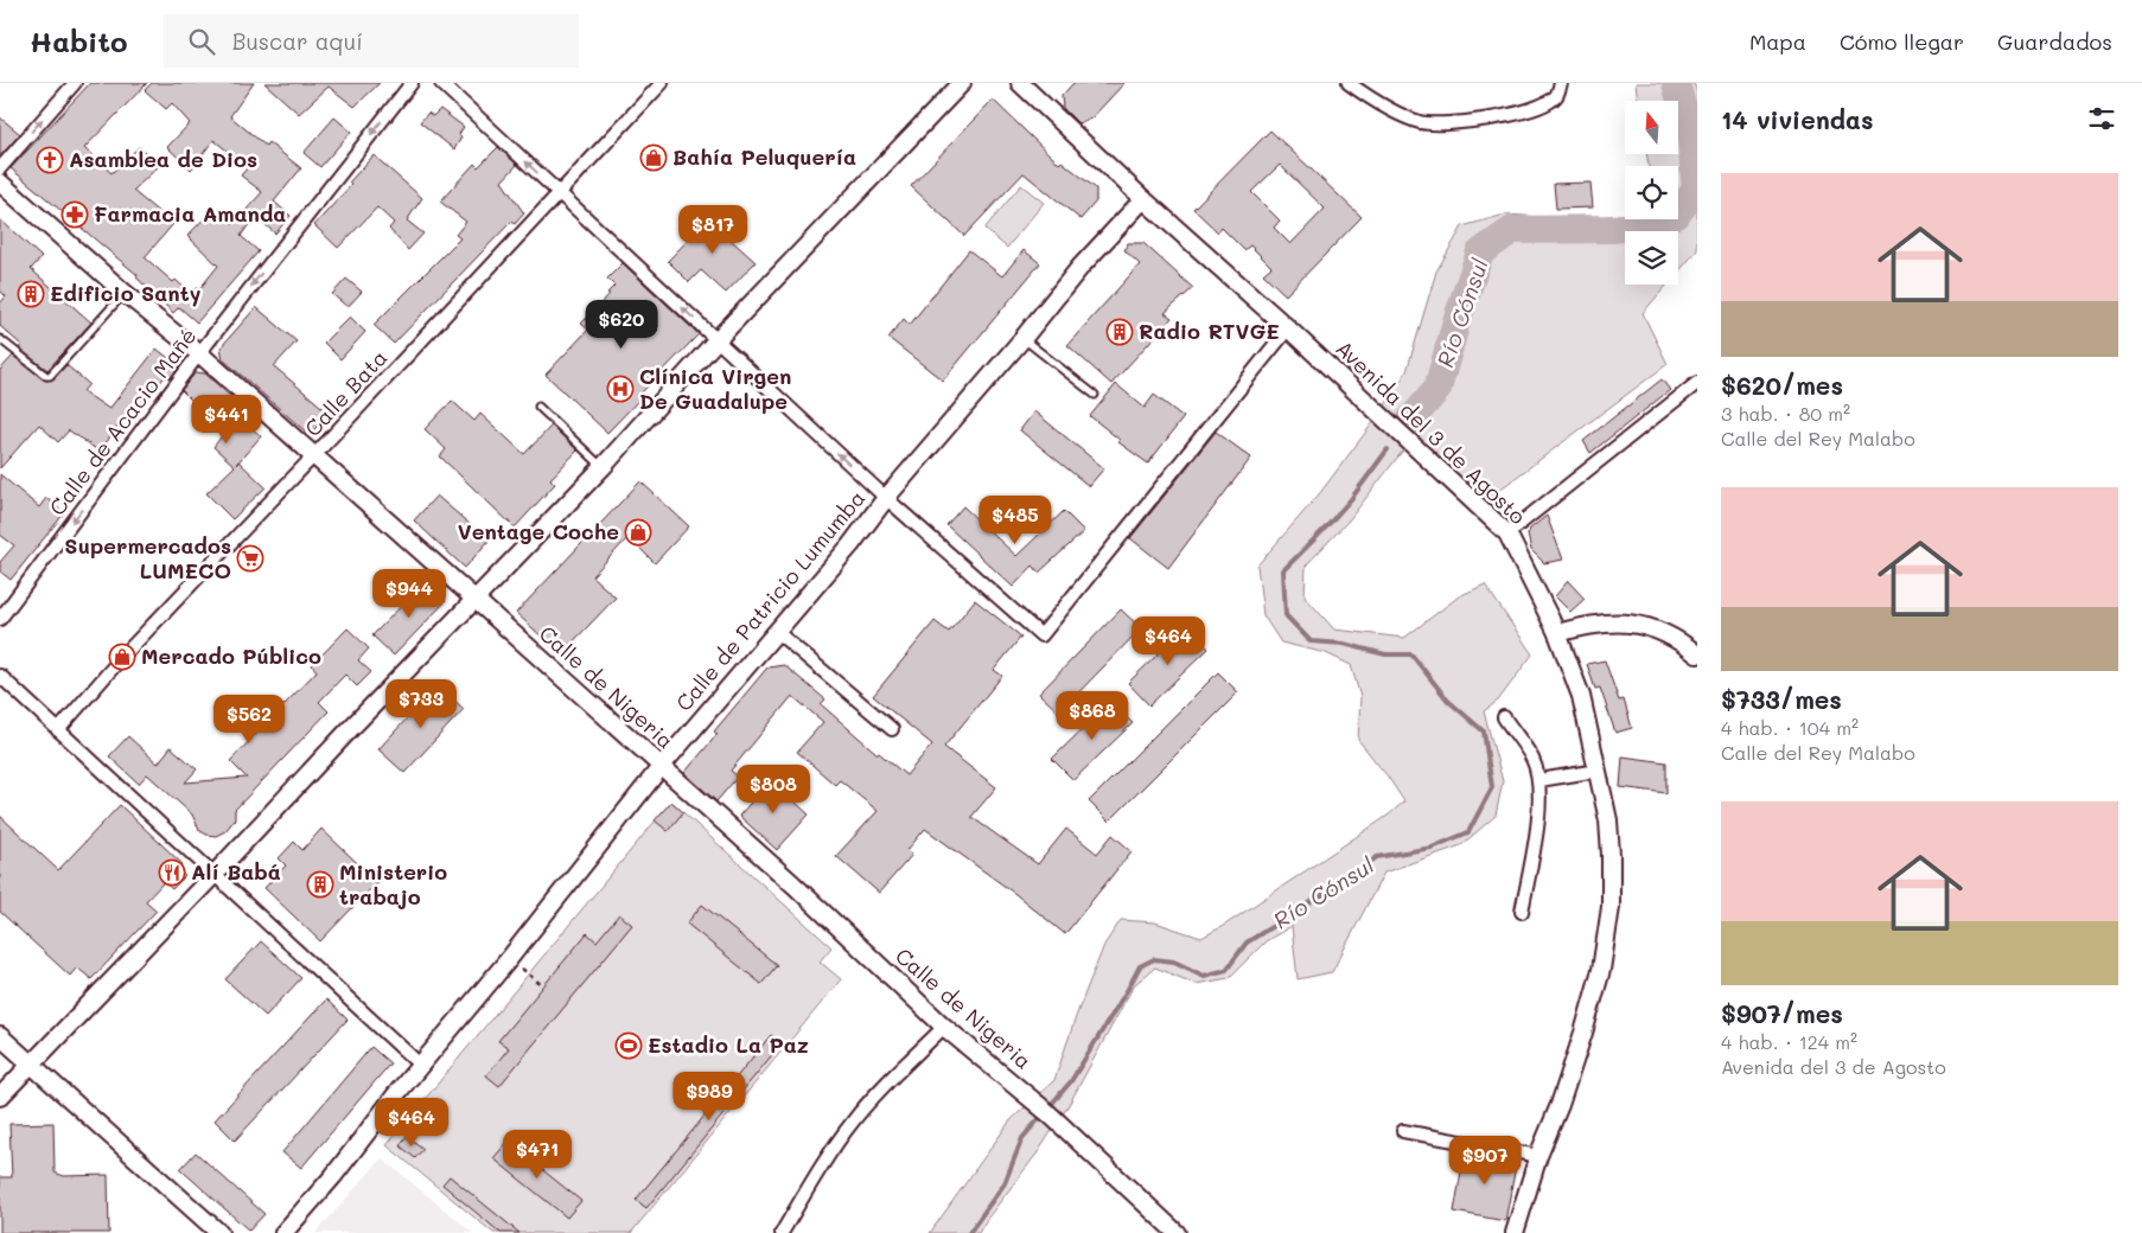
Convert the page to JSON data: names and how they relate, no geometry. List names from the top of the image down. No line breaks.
{"streets":{"street":["Calle Bata","Calle de Acacio Mañé","Avenida del 3 de Agosto","Calle de Patricio Lumumba","Calle de Nigeria"]},"crossings":[["Calle Bata","Calle de Nigeria"],["Calle de Acacio Mañé","Calle de Nigeria"],["Avenida del 3 de Agosto","Calle de Patricio Lumumba"],["Calle de Patricio Lumumba","Calle de Nigeria"]],"one_way":["Calle de Acacio Mañé"],"water":["Río Cónsul"],"places":{"shop":["Bahía Peluquería","Ventage Coche","Mercado Público"],"church":["Asamblea de Dios"],"pharmacy":["Farmacia Amanda"],"building":["Edificio Santy","Radio RTVGE","Ministerio trabajo"],"hospital":["Clínica Virgen De Guadalupe"],"supermarket":["Supermercados LUMECO"],"restaurant":["Alí Babá"],"sports":["Estadio La Paz"]},"north":"top","page":{"header":"Habito","search":"Buscar aquí","nav":["Mapa","Cómo llegar","Guardados"],"heading":"14 viviendas","list":[{"name":"$620/mes","note":"3 hab. · 80 m² · Calle del Rey Malabo"},{"name":"$733/mes","note":"4 hab. · 104 m² · Calle del Rey Malabo"},{"name":"$907/mes","note":"4 hab. · 124 m² · Avenida del 3 de Agosto"}],"price":["$817","$620","$441","$485","$944","$464","$733","$868","$562","$808","$989","$464","$471","$907"]}}
